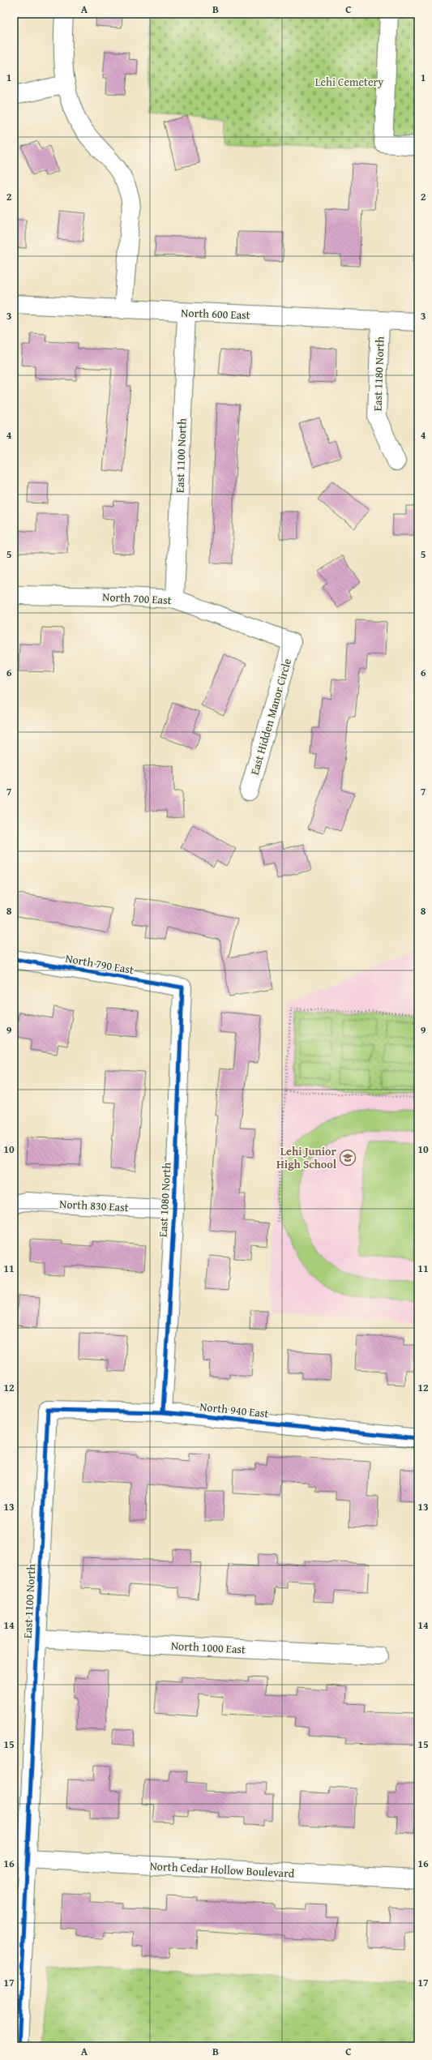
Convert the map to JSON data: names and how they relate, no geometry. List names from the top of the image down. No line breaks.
{"streets":{"street":["North 600 East","East 1180 North","East 1100 North","North 700 East","East Hidden Manor Circle","North 790 East","East 1080 North","North 830 East","North 940 East","North 1000 East","North Cedar Hollow Boulevard"]},"crossings":[["North 600 East","East 1180 North"],["North 600 East","East 1100 North"],["East 1100 North","North 700 East"],["East 1100 North","North 940 East"],["East 1100 North","North 1000 East"],["East 1100 North","North Cedar Hollow Boulevard"],["North 700 East","East Hidden Manor Circle"],["North 790 East","East 1080 North"],["East 1080 North","North 830 East"],["East 1080 North","North 940 East"]],"parks":["Lehi Cemetery"],"places":{"school or university":["Lehi Junior High School"]},"grid":{"columns":["A","B","C"],"rows":["1","2","3","4","5","6","7","8","9","10","11","12","13","14","15","16","17"]}}
